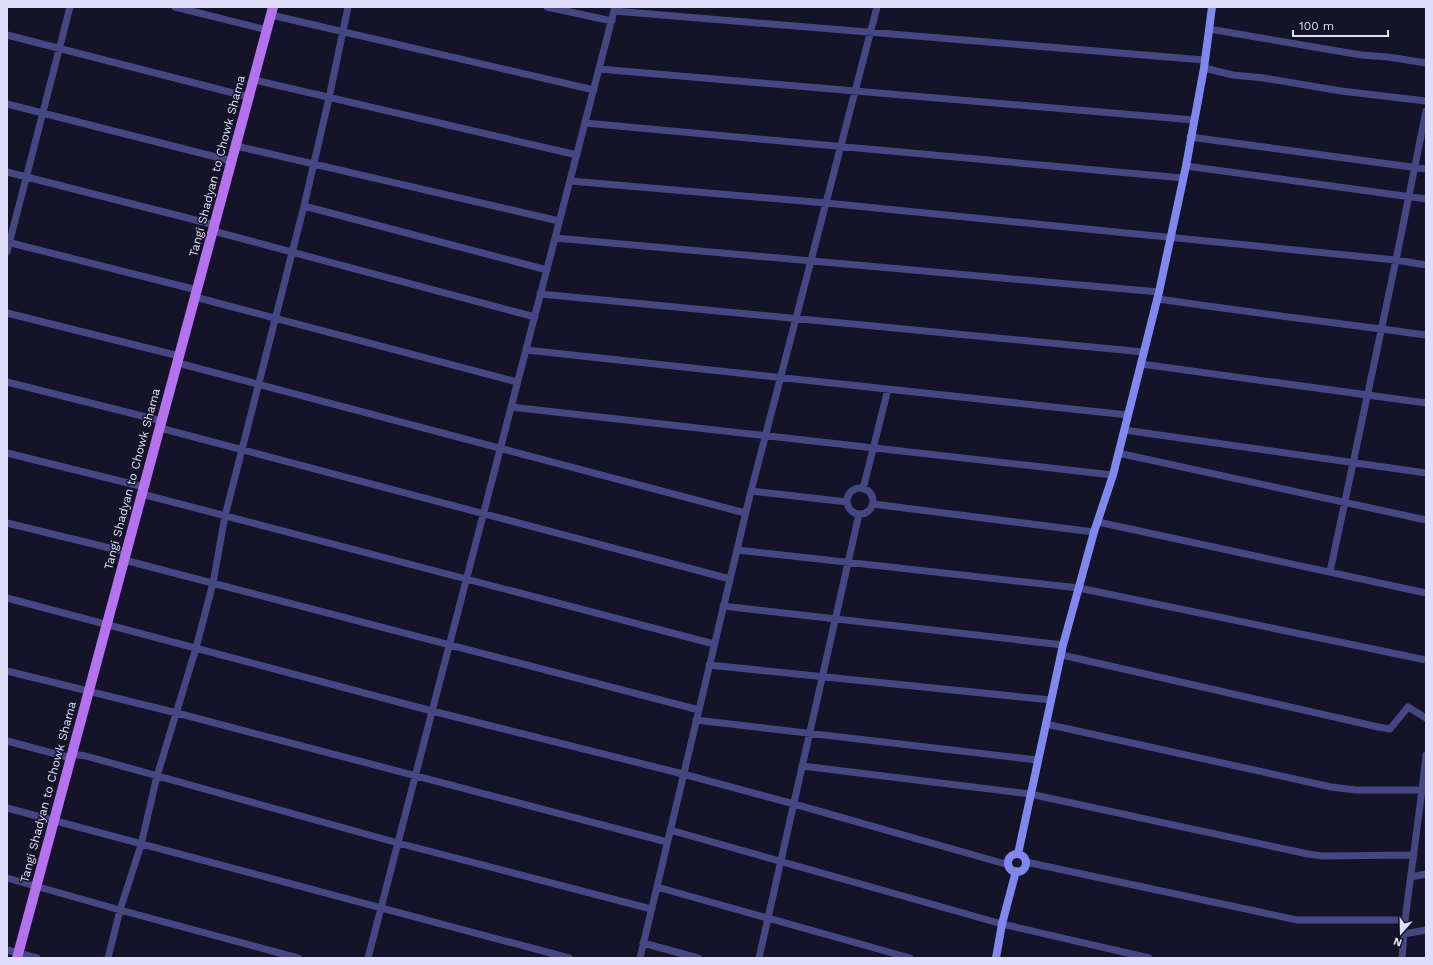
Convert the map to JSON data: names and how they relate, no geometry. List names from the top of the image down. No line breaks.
{"streets":{"main road":["Tangi Shadyan to Chowk Shama"]},"scale_bar":"100 m","north":"bottom"}
